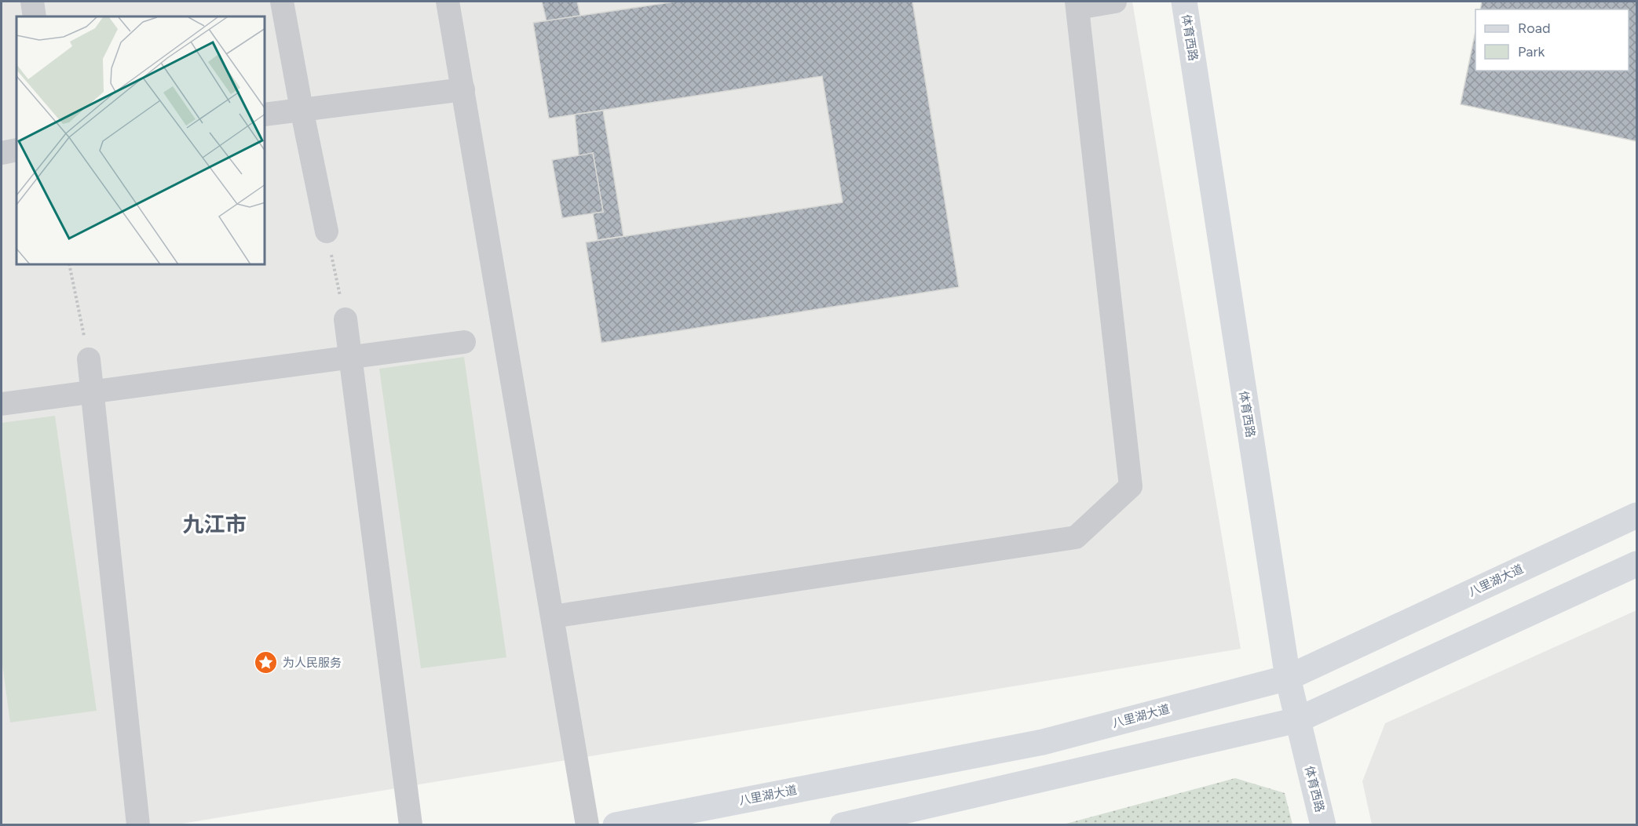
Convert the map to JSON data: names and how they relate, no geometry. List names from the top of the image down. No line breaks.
{"streets":{"main road":["体育西路","八里湖大道"]},"crossings":[["体育西路","八里湖大道"]],"districts":["九江市"],"places":{"place":["为人民服务"]},"legend":["Road","Park"]}
